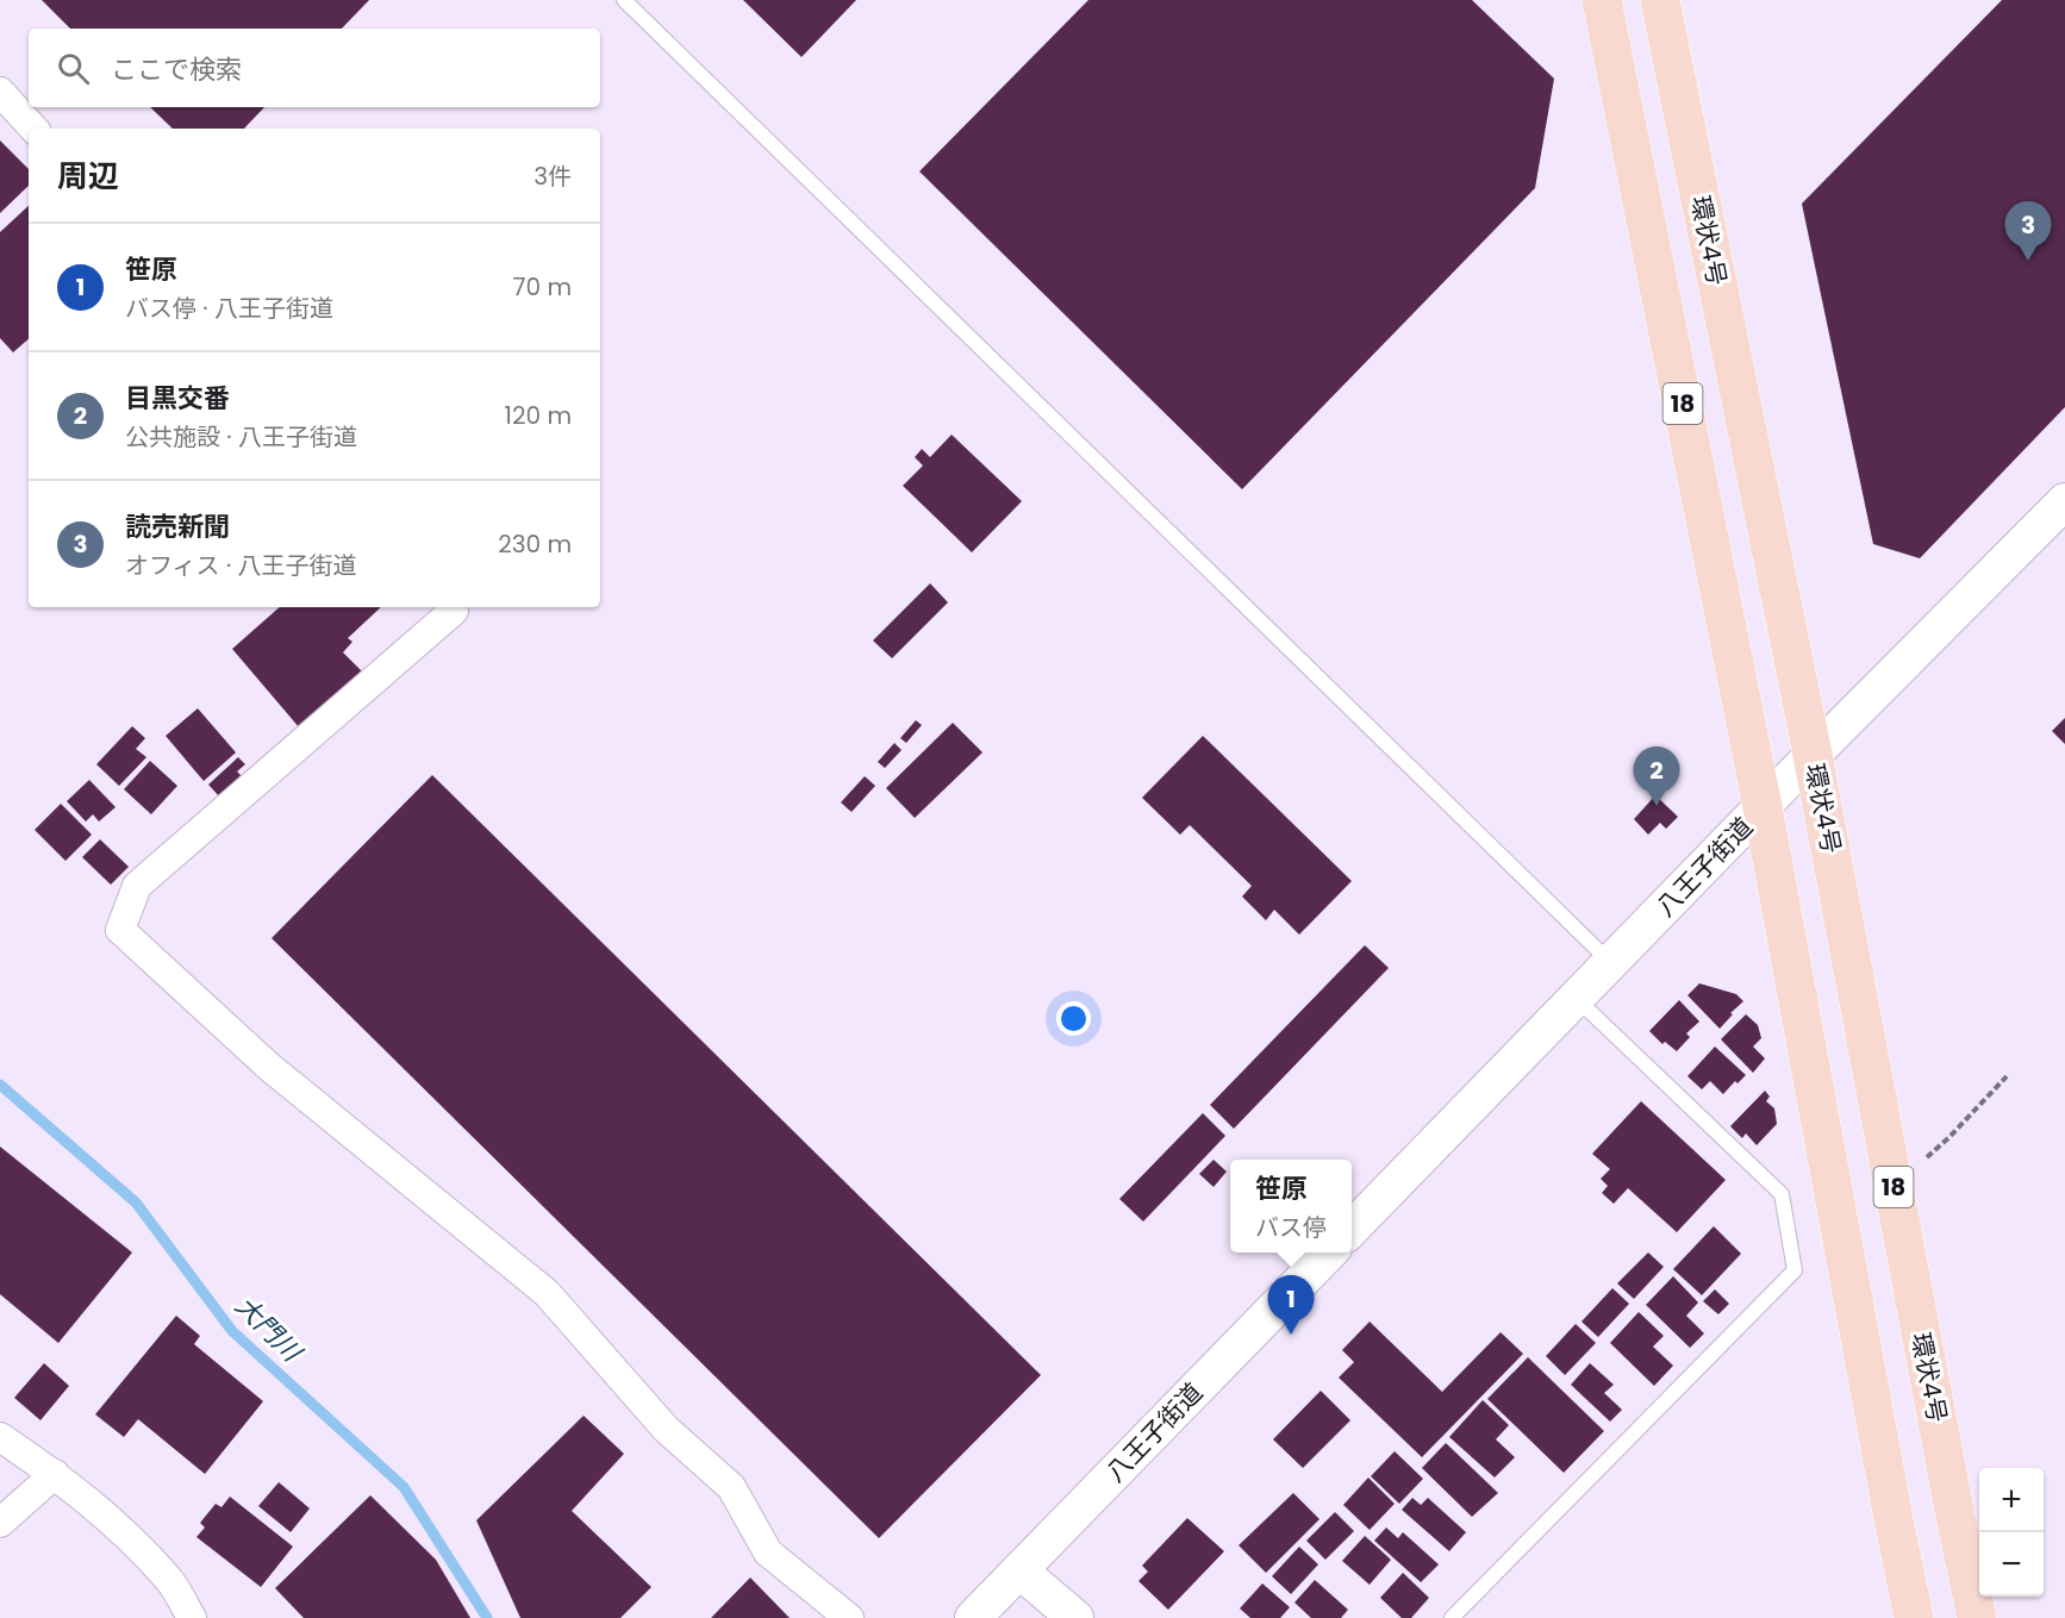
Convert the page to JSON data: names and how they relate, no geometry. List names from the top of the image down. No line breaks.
{"streets":{"main road":["環状4号","18"],"street":["八王子街道"]},"crossings":[["環状4号","八王子街道"],["18","八王子街道"]],"water":["大門川"],"page":{"search":"ここで検索","heading":["周辺","3件"],"pins":["3","2","1"],"list":[{"mark":"1","name":"笹原","note":"バス停 · 八王子街道","value":"70 m"},{"mark":"2","name":"目黒交番","note":"公共施設 · 八王子街道","value":"120 m"},{"mark":"3","name":"読売新聞","note":"オフィス · 八王子街道","value":"230 m"}],"popup":["笹原","バス停"],"map_buttons":["+","−"]}}
